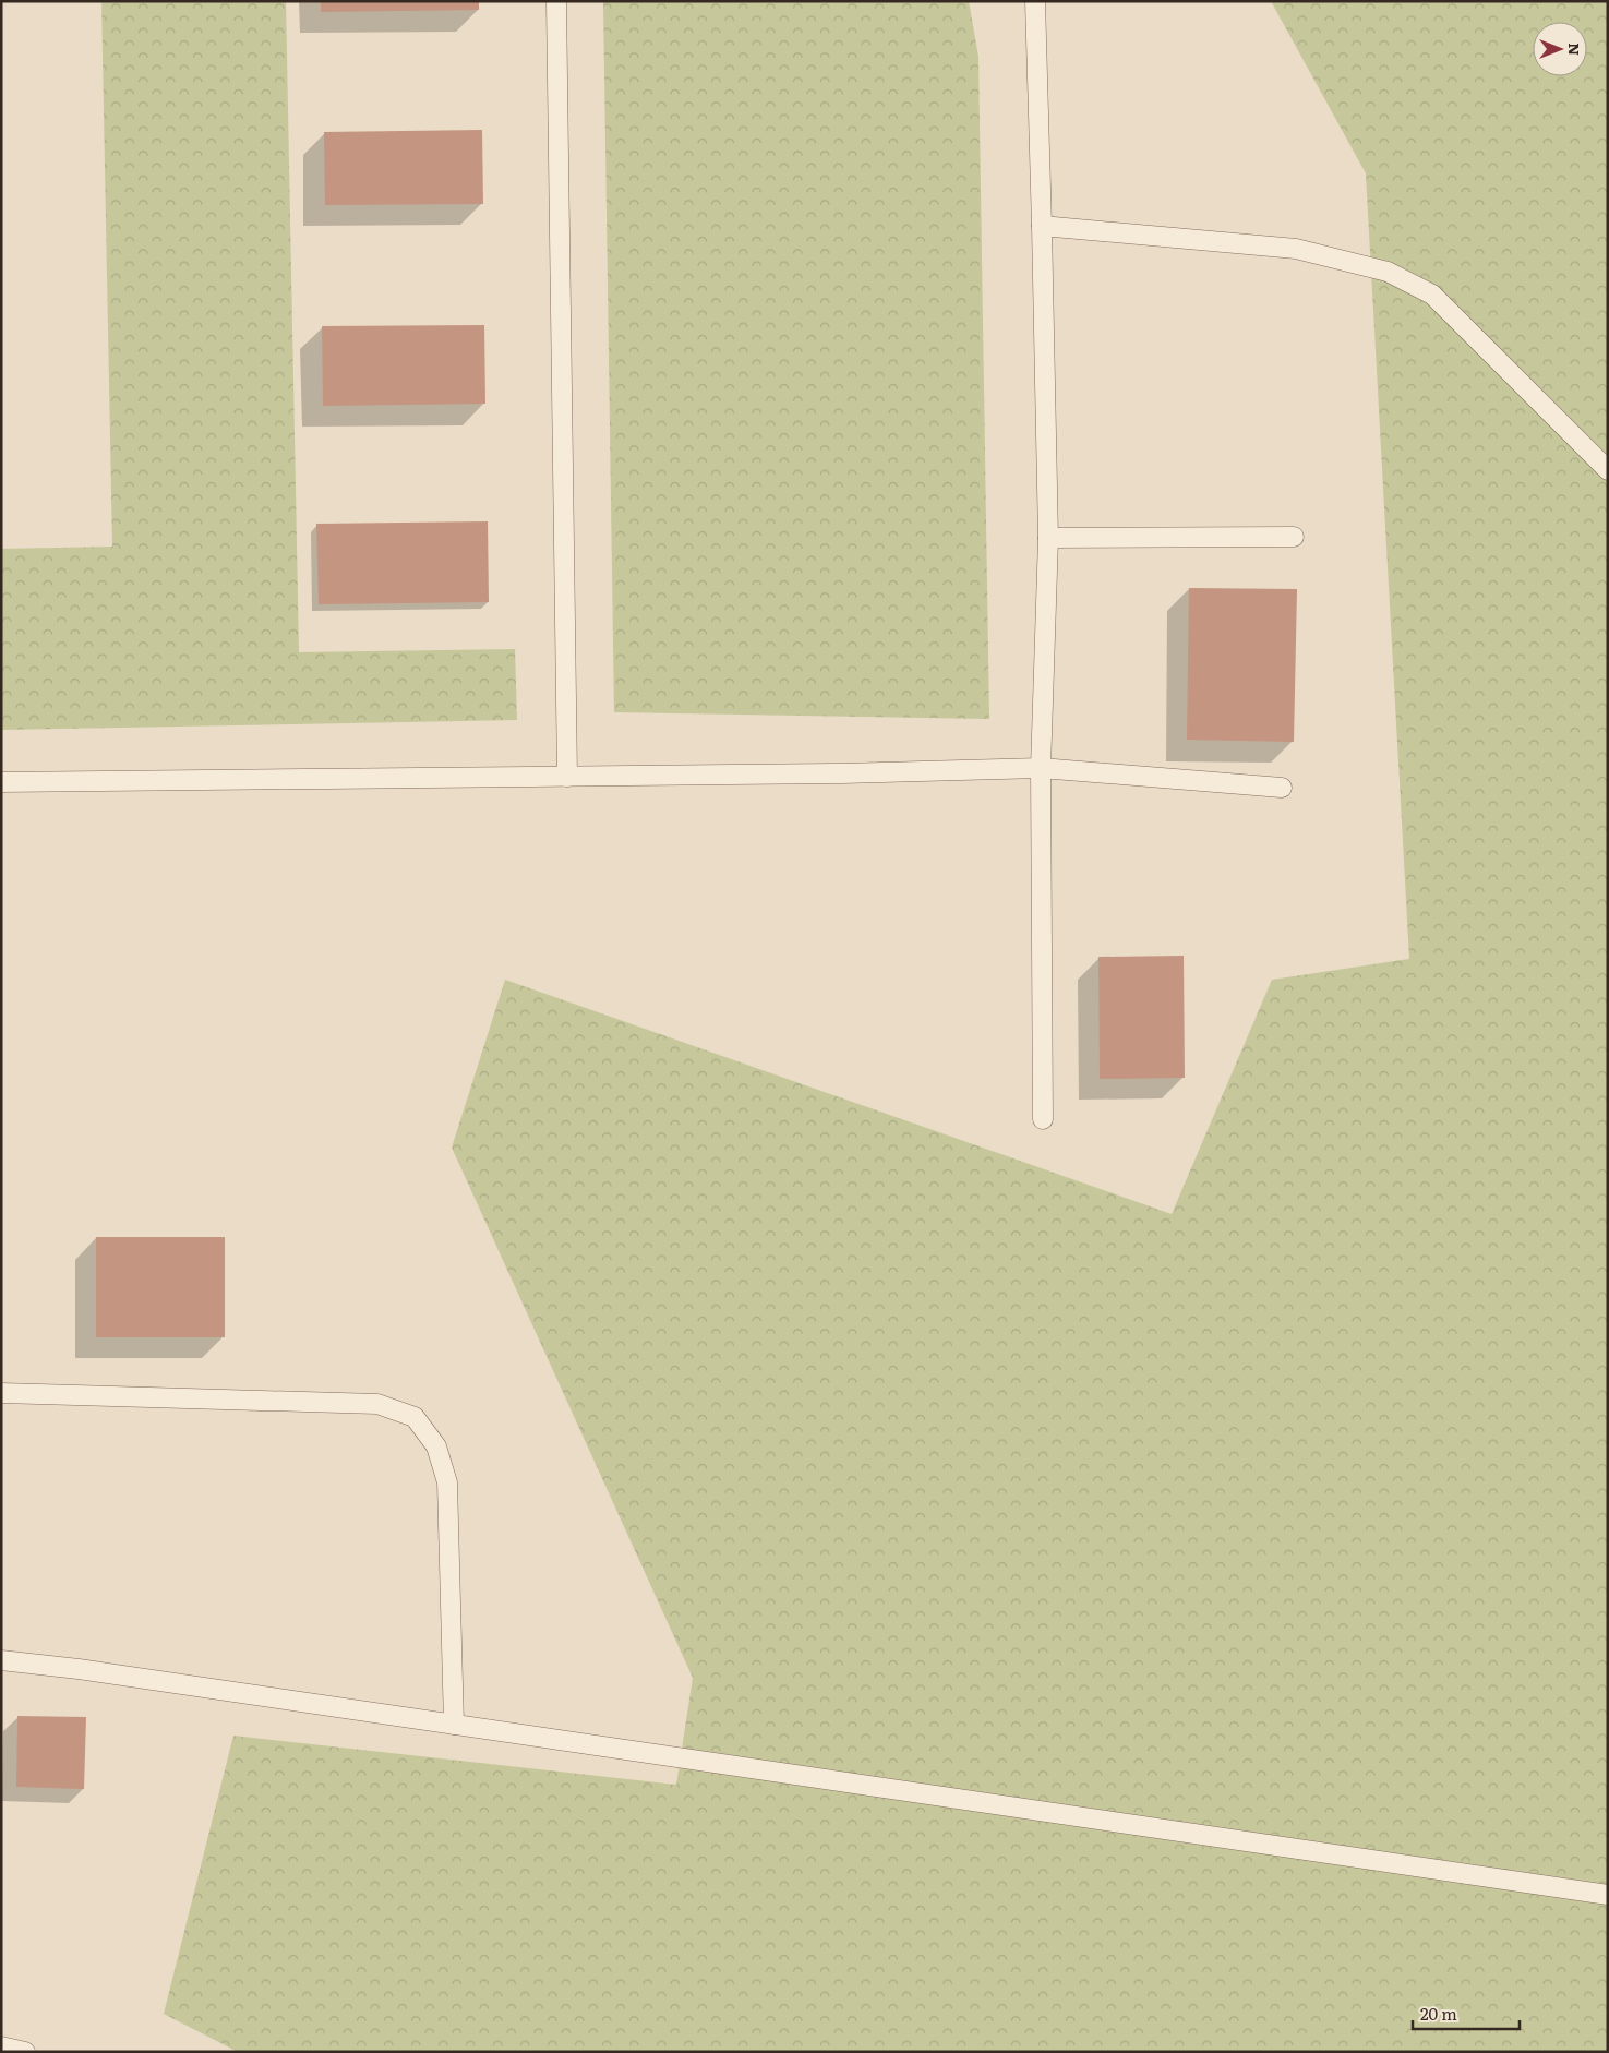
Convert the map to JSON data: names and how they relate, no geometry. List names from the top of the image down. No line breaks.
{"scale_bar":"20 m","north":"right"}
